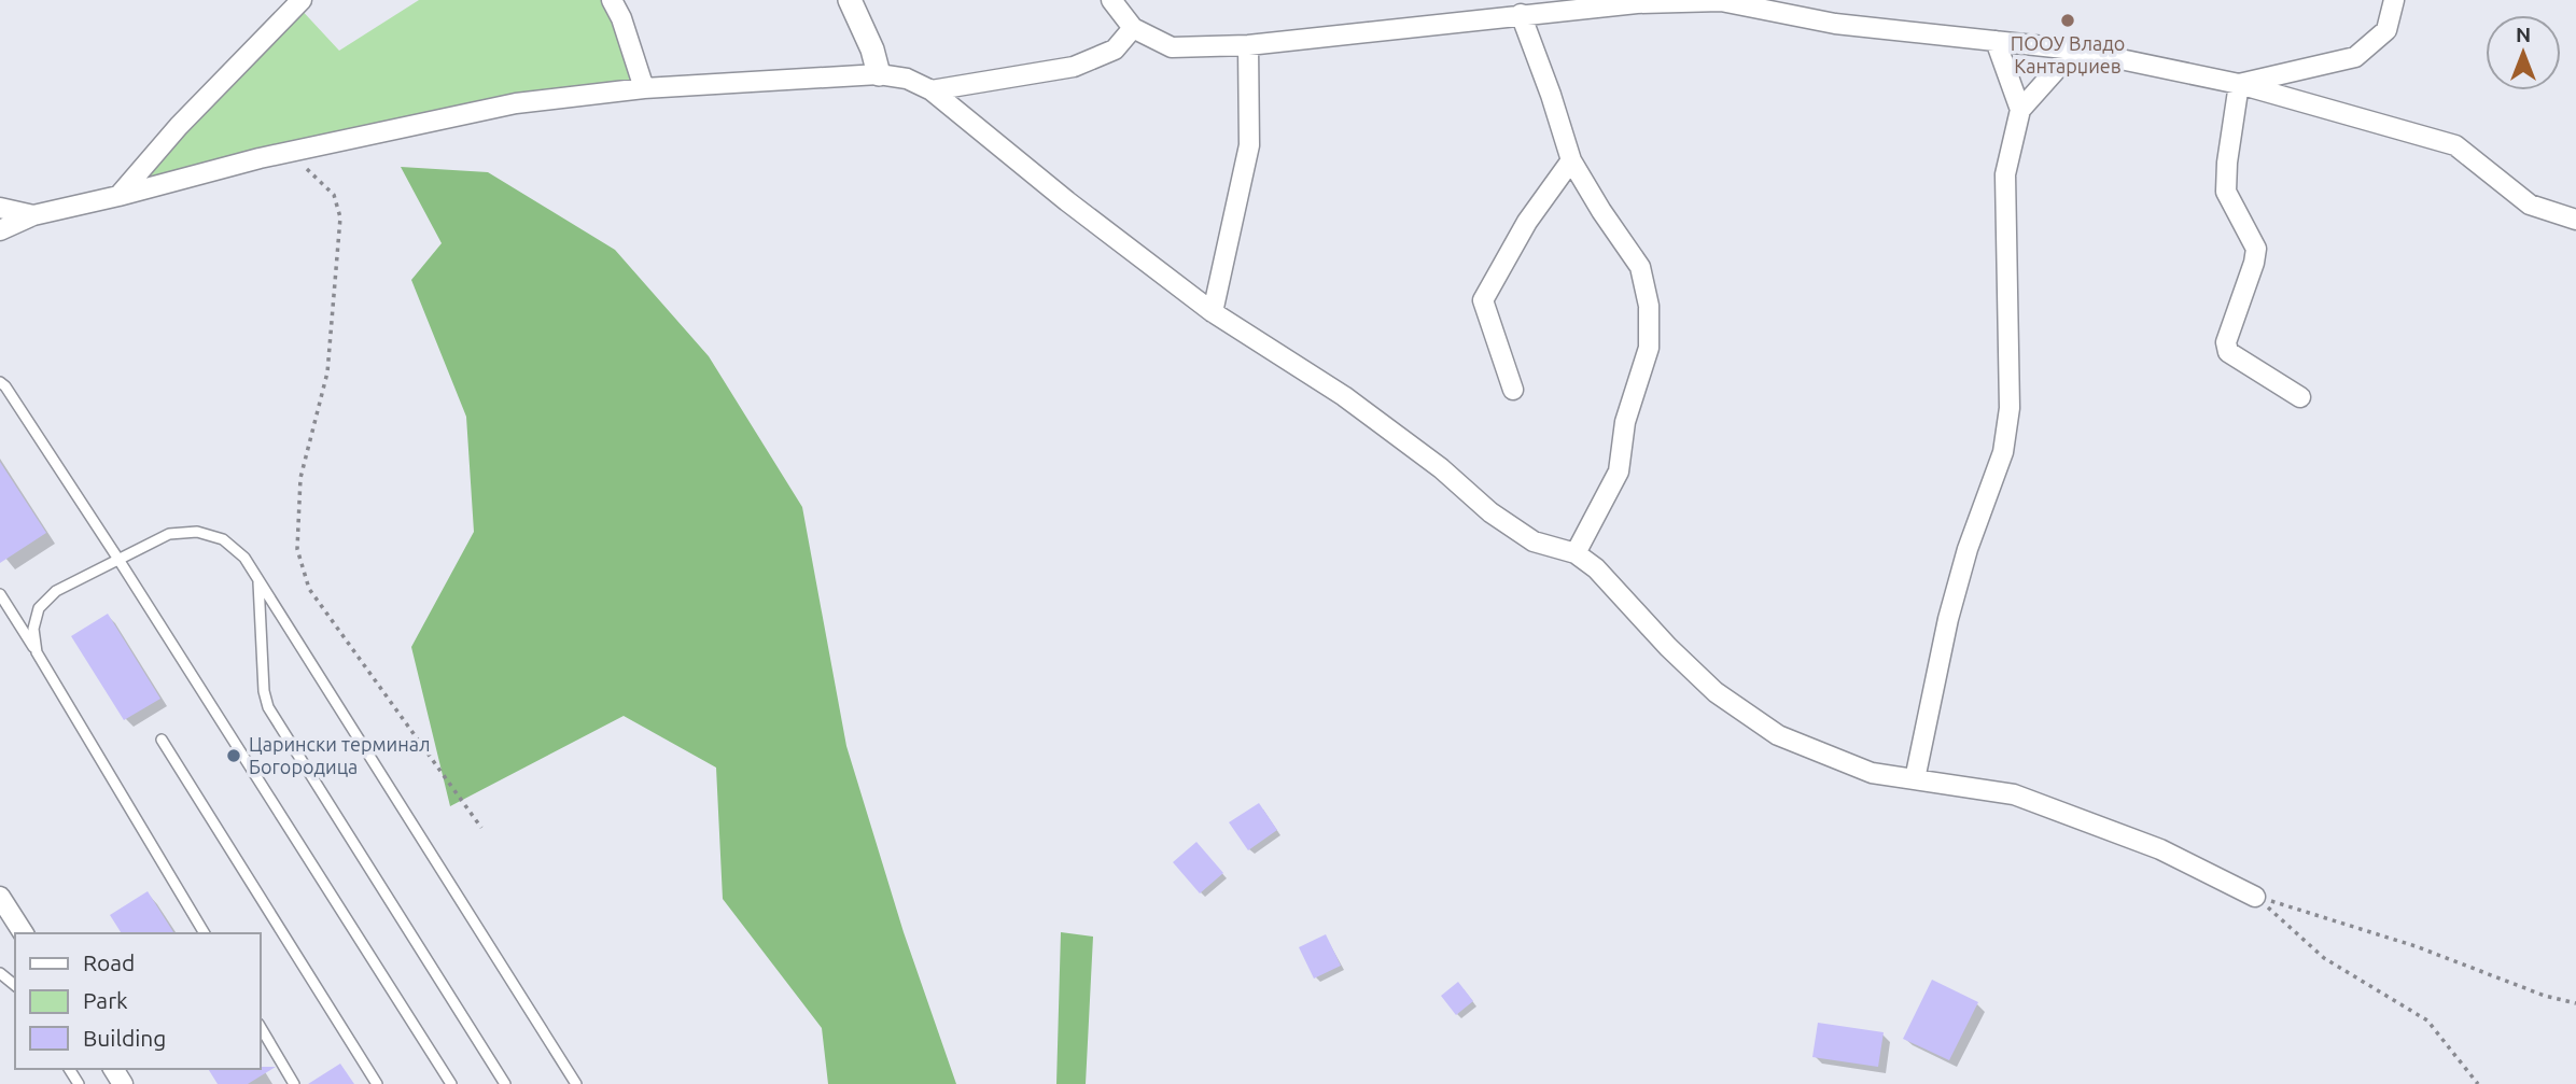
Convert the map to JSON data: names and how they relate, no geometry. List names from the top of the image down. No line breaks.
{"places":["ПООУ Владо Кантарџиев","Царински терминал Богородица"],"legend":["Road","Park","Building"],"north":"top"}
